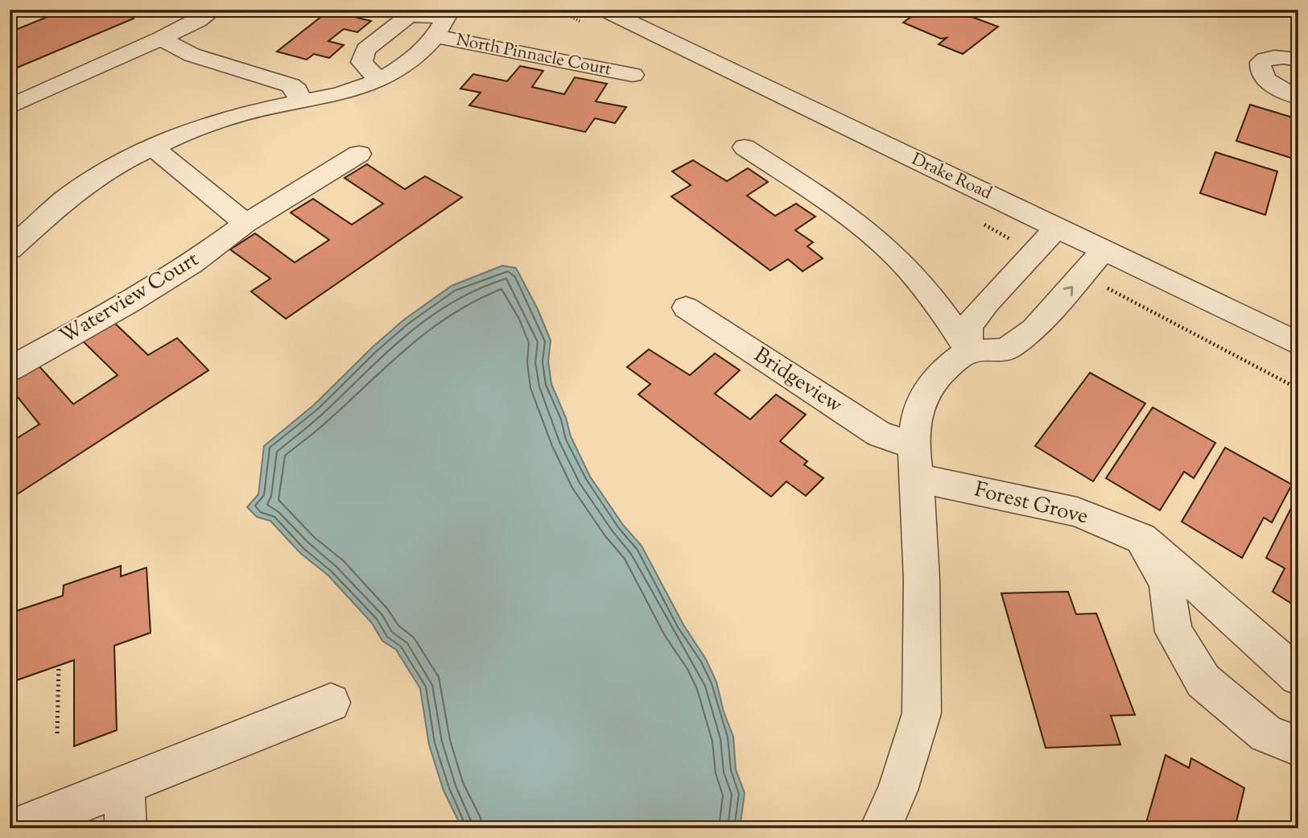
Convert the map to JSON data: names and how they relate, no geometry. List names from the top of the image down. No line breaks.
{"streets":{"street":["North Pinnacle Court","Drake Road","Waterview Court","Bridgeview","Forest Grove"]}}
